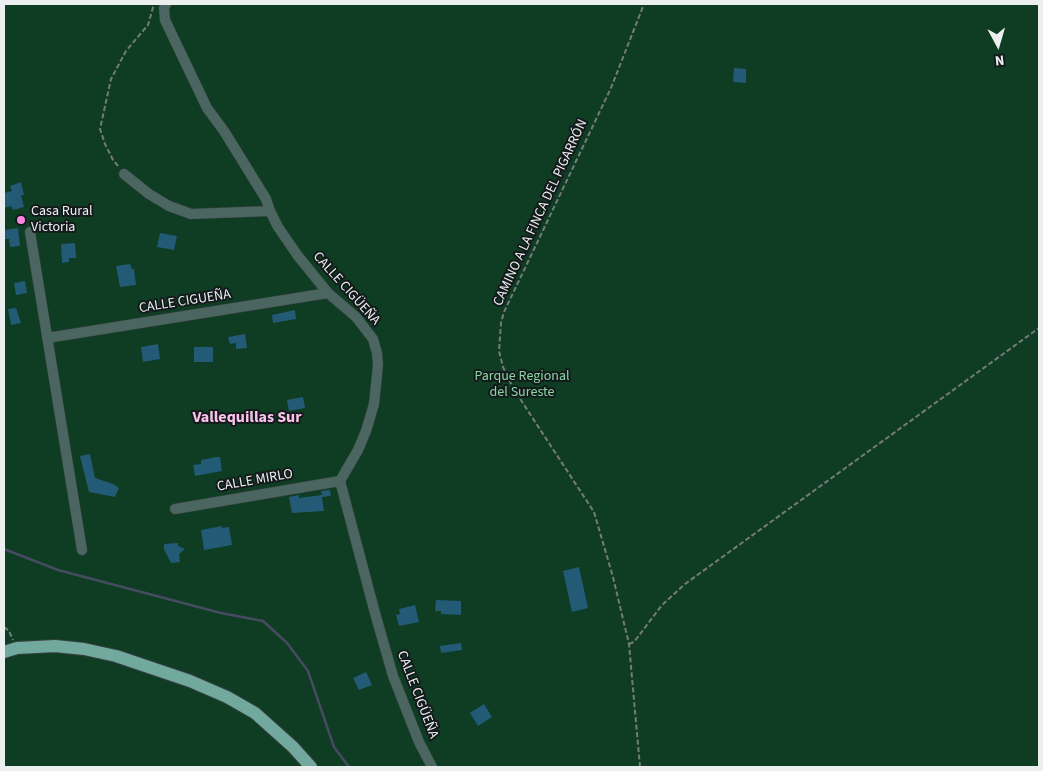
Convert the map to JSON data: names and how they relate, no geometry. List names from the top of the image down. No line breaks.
{"streets":{"street":["CALLE CIGÜEÑA","CALLE CIGUEÑA","CALLE MIRLO"],"path":["CAMINO A LA FINCA DEL PIGARRÓN"]},"crossings":[["CALLE CIGÜEÑA","CALLE CIGUEÑA"],["CALLE CIGÜEÑA","CALLE MIRLO"]],"districts":["Vallequillas Sur"],"parks":["Parque Regional del Sureste"],"places":["Casa Rural Victoria"],"north":"bottom"}
